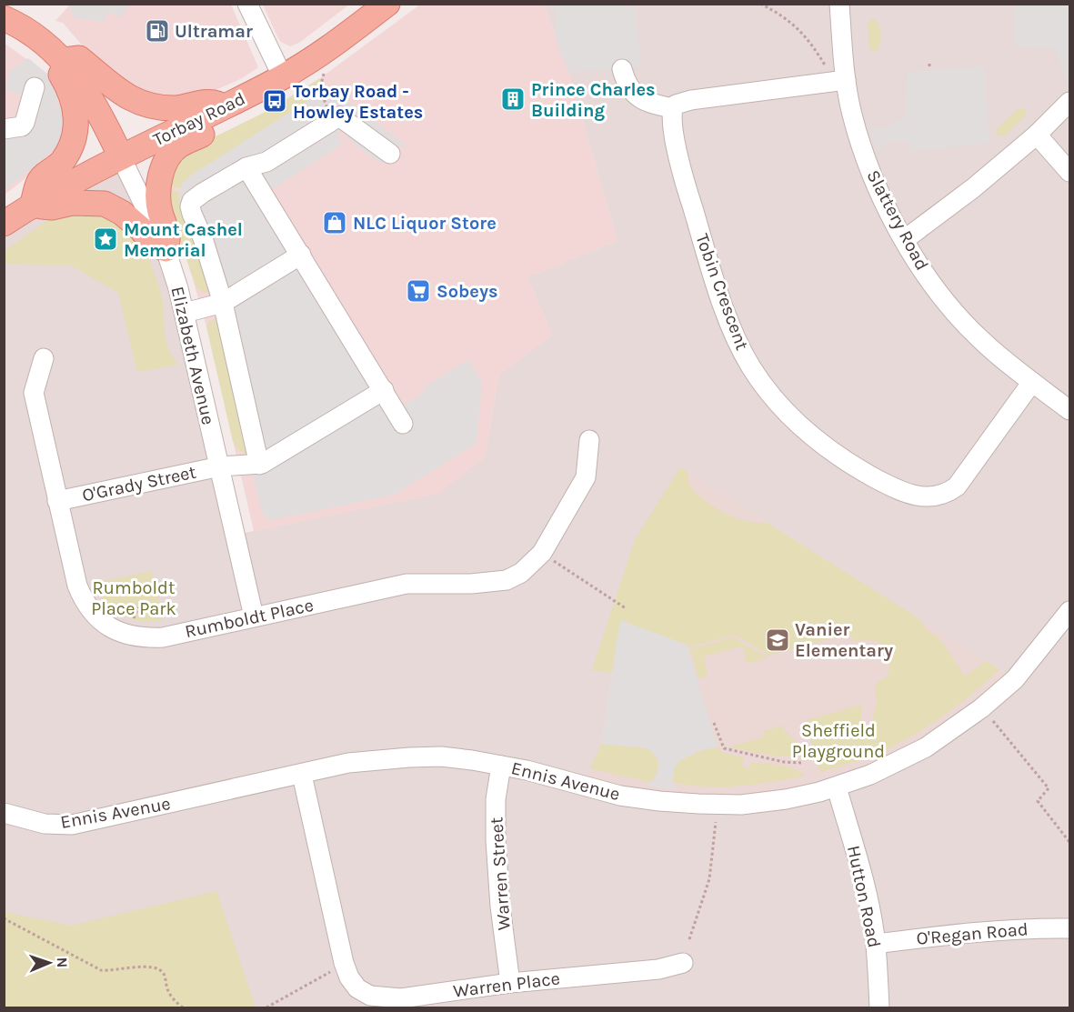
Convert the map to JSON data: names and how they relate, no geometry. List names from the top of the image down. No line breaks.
{"streets":{"main road":["Torbay Road","Elizabeth Avenue"],"street":["Slattery Road","Tobin Crescent","O'Grady Street","Rumboldt Place","Ennis Avenue","Warren Street","Hutton Road","O'Regan Road","Warren Place"]},"crossings":[["Torbay Road","Elizabeth Avenue"],["Slattery Road","Tobin Crescent"],["Elizabeth Avenue","O'Grady Street"],["Elizabeth Avenue","Rumboldt Place"],["O'Grady Street","Rumboldt Place"],["Ennis Avenue","Warren Street"],["Ennis Avenue","Hutton Road"],["Ennis Avenue","Warren Place"],["Warren Street","Warren Place"],["Hutton Road","O'Regan Road"]],"parks":["Rumboldt Place Park","Sheffield Playground"],"places":{"fuel station":["Ultramar"],"building":["Prince Charles Building"],"bus stop":["Torbay Road - Howley Estates"],"shop":["NLC Liquor Store"],"place":["Mount Cashel Memorial"],"supermarket":["Sobeys"],"school or university":["Vanier Elementary"]},"north":"right"}
